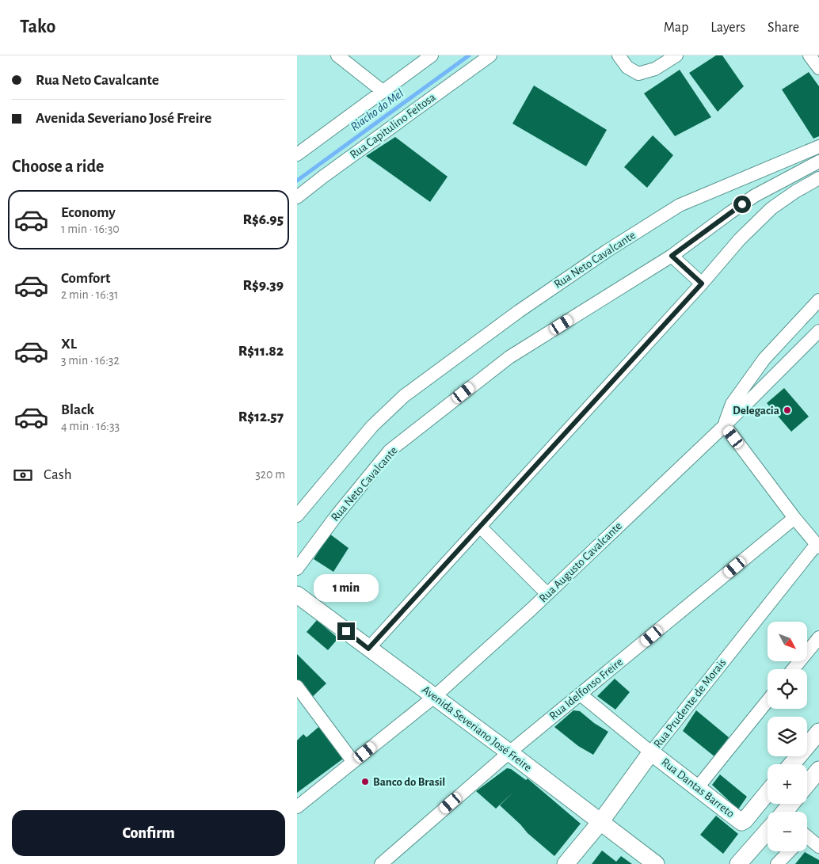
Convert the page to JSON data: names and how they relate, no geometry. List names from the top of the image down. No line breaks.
{"streets":{"main road":["Rua Prudente de Morais","Avenida Severiano José Freire","Rua Dantas Barreto"],"street":["Rua Capitulino Feitosa","Rua Neto Cavalcante","Rua Augusto Cavalcante","Rua Idelfonso Freire"]},"crossings":[["Rua Augusto Cavalcante","Avenida Severiano José Freire"],["Rua Idelfonso Freire","Avenida Severiano José Freire"],["Rua Idelfonso Freire","Rua Dantas Barreto"],["Rua Prudente de Morais","Avenida Severiano José Freire"],["Rua Prudente de Morais","Rua Dantas Barreto"]],"water":["Riacho do Mel"],"places":["Delegacia","Banco do Brasil"],"north":"bottom right","page":{"header":"Tako","nav":["Map","Layers","Share"],"banner":["Rua Neto Cavalcante","Avenida Severiano José Freire"],"heading":"Choose a ride","list":[{"name":"Economy","note":"1 min · 16:30","value":"R$6.95"},{"name":"Comfort","note":"2 min · 16:31","value":"R$9.39"},{"name":"XL","note":"3 min · 16:32","value":"R$11.82"},{"name":"Black","note":"4 min · 16:33","value":"R$12.57"}],"pay":["Cash","320 m"],"bubble":"1 min","map_buttons":["+","−"],"buttons":"Confirm"}}
